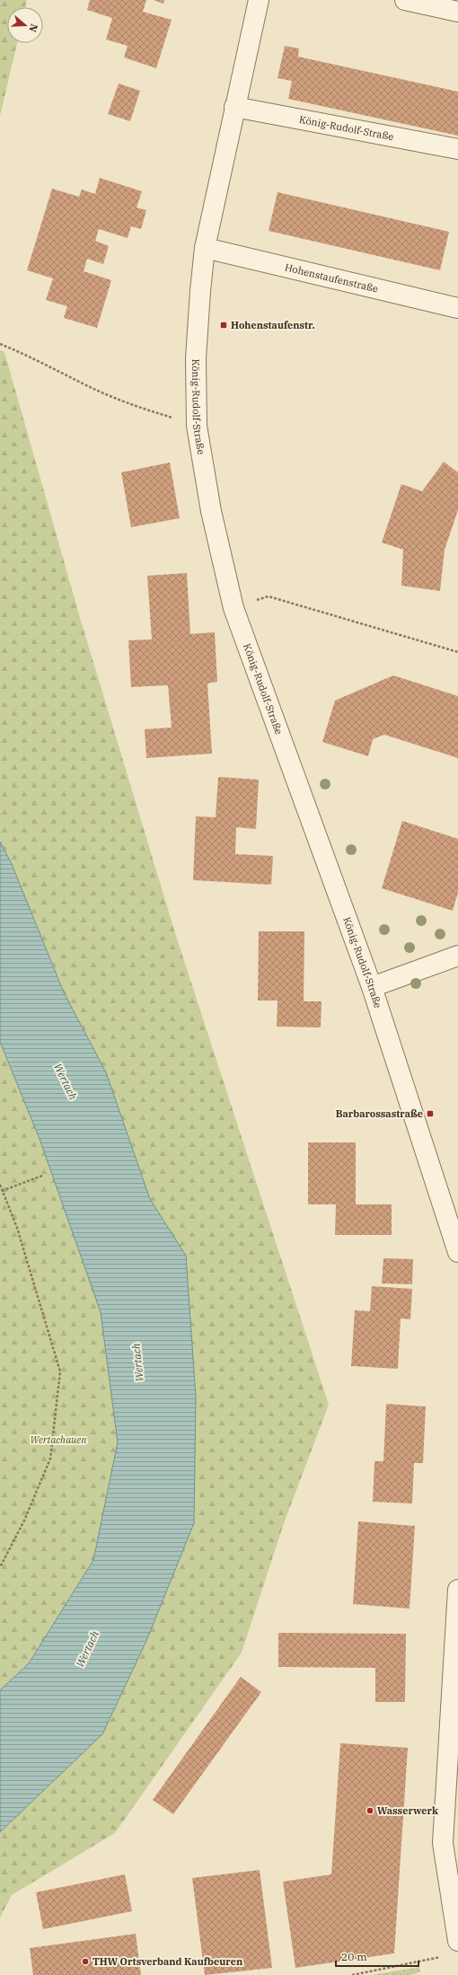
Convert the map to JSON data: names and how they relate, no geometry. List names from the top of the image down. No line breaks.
{"streets":{"street":["König-Rudolf-Straße","Hohenstaufenstraße"]},"crossings":[["König-Rudolf-Straße","Hohenstaufenstraße"]],"water":["Wertach"],"parks":["Wertachauen"],"places":{"transit":["Hohenstaufenstr.","Barbarossastraße"],"other":["Wasserwerk","THW Ortsverband Kaufbeuren"]},"scale_bar":"20 m","north":"right"}
